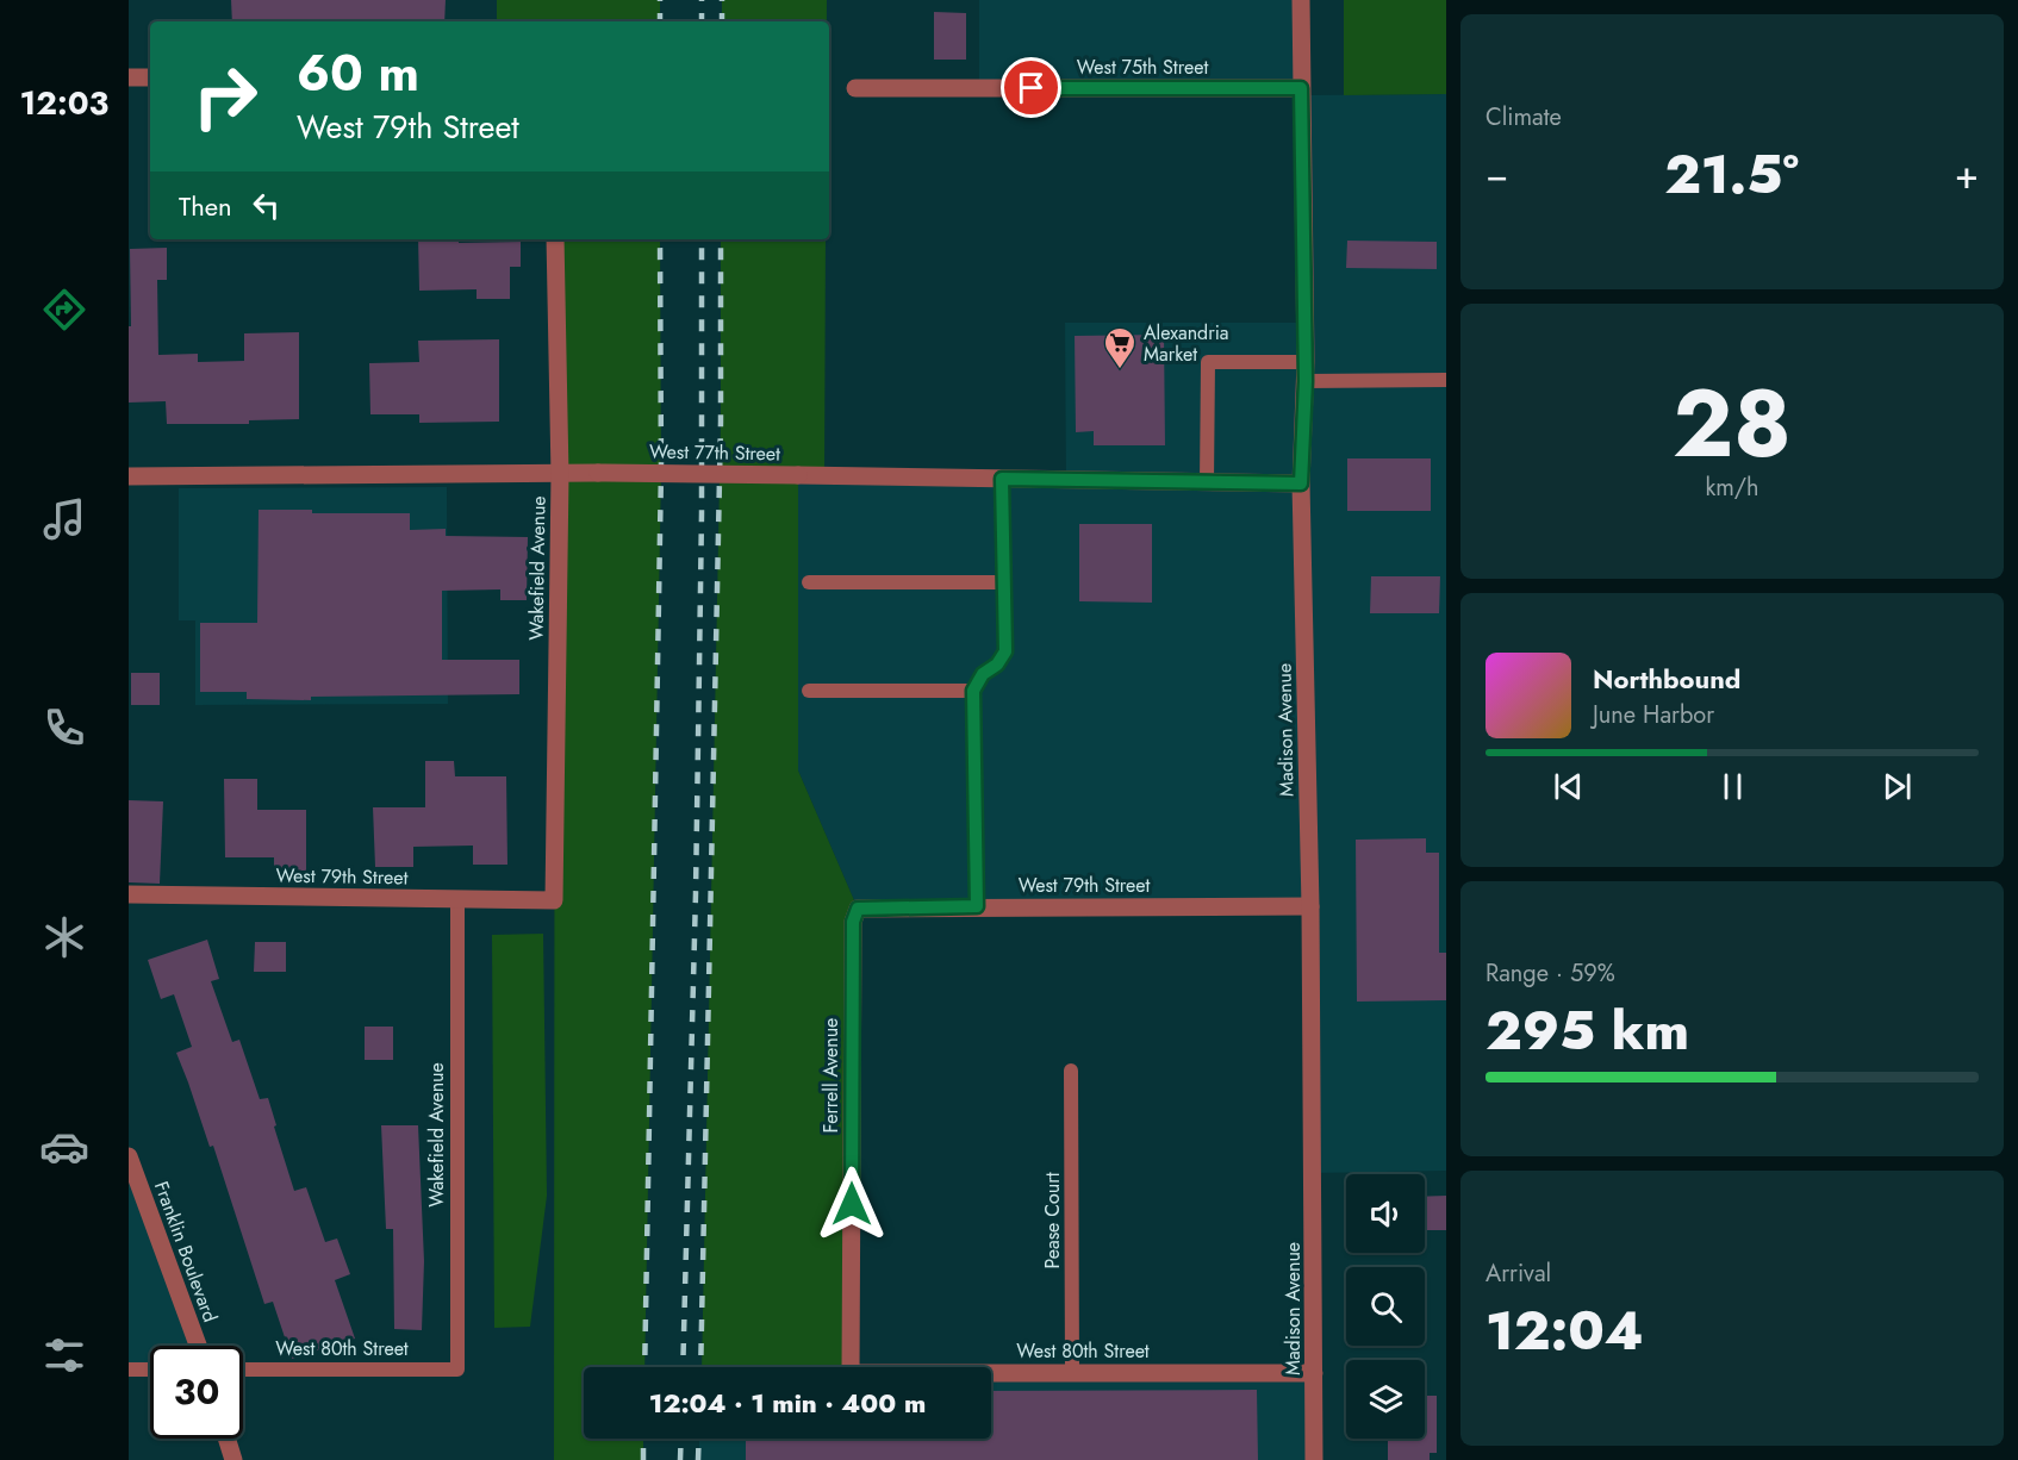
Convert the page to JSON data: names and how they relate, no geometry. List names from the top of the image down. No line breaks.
{"streets":{"street":["West 75th Street","West 77th Street","Wakefield Avenue","Madison Avenue","West 79th Street","Ferrell Avenue","Franklin Boulevard","West 80th Street"],"lane":["Pease Court"]},"crossings":[["West 75th Street","Madison Avenue"],["West 77th Street","Wakefield Avenue"],["West 77th Street","Madison Avenue"],["Wakefield Avenue","West 79th Street"],["Wakefield Avenue","West 80th Street"],["Madison Avenue","West 79th Street"],["Madison Avenue","West 80th Street"],["West 79th Street","Ferrell Avenue"],["Pease Court","West 80th Street"]],"places":{"supermarket":["Alexandria Market"]},"page":{"tabs":"12:03","tile":["Climate",["28","km/h"],["Range · 59%","295 km"],["Arrival","12:04"]],"turn":["60 m","West 79th Street"],"heat":["−","21.5°","+"],"then":"Then","song":["Northbound","June Harbor"],"limit":"30","trip":"12:04 · 1 min · 400 m"}}
